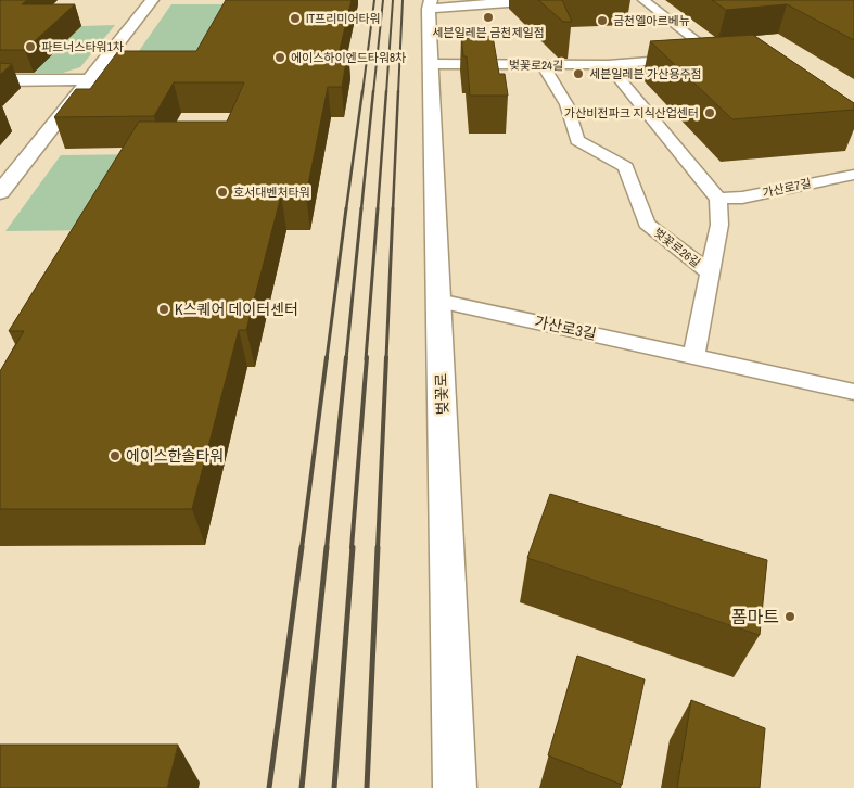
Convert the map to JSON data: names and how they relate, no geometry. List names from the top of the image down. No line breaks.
{"streets":{"street":["벚꽃로24길","가산로7길","벚꽃로26길","가산로3길","벚꽃로"]},"crossings":[["벚꽃로24길","벚꽃로26길"],["벚꽃로24길","벚꽃로"],["가산로3길","벚꽃로"]],"places":["세븐일레븐 금천제일점","IT프리미어타워","금천엘아르베뉴","파트너스타워1차","에이스하이엔드타워8차","세븐일레븐 가산용주점","가산비전파크 지식산업센터","호서대벤처타워","K스퀘어 데이터센터","에이스한솔타워","폼마트"]}
